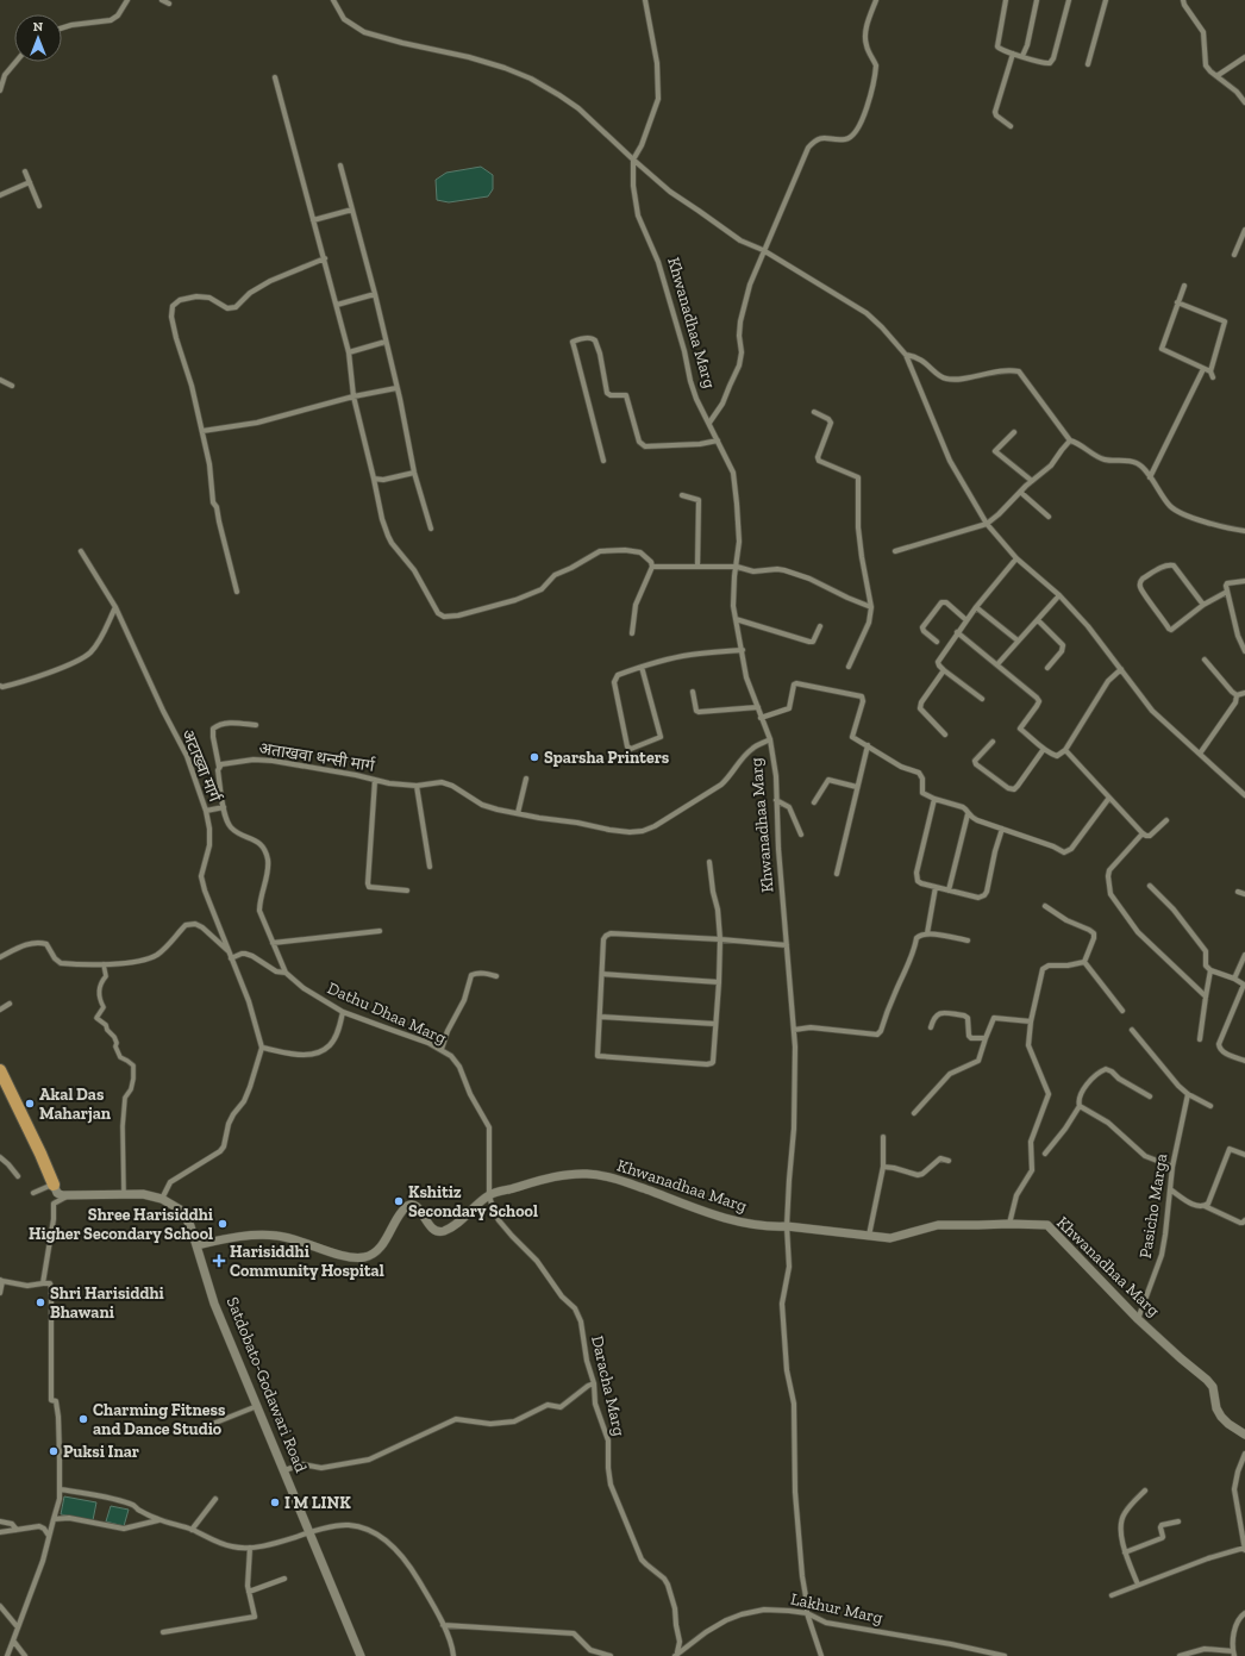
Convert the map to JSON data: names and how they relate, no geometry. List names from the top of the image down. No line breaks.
{"streets":{"street":["Khwanadhaa Marg","अताखवा थन्सी मार्ग","अटाख्वा मार्ग","Dathu Dhaa Marg","Pasicho Marga","Satdobato-Godawari Road","Daracha Marg","Lakhur Marg"]},"crossings":[["Khwanadhaa Marg","अताखवा थन्सी मार्ग"],["Khwanadhaa Marg","Dathu Dhaa Marg"],["Khwanadhaa Marg","Pasicho Marga"],["Khwanadhaa Marg","Satdobato-Godawari Road"],["Khwanadhaa Marg","Daracha Marg"],["Dathu Dhaa Marg","Daracha Marg"],["Daracha Marg","Lakhur Marg"]],"places":{"other":["Sparsha Printers","Akal Das Maharjan","Kshitiz Secondary School","Shree Harisiddhi Higher Secondary School","Shri Harisiddhi Bhawani","Charming Fitness and Dance Studio","Puksi Inar","I M LINK"],"health":["Harisiddhi Community Hospital"]},"north":"top"}
